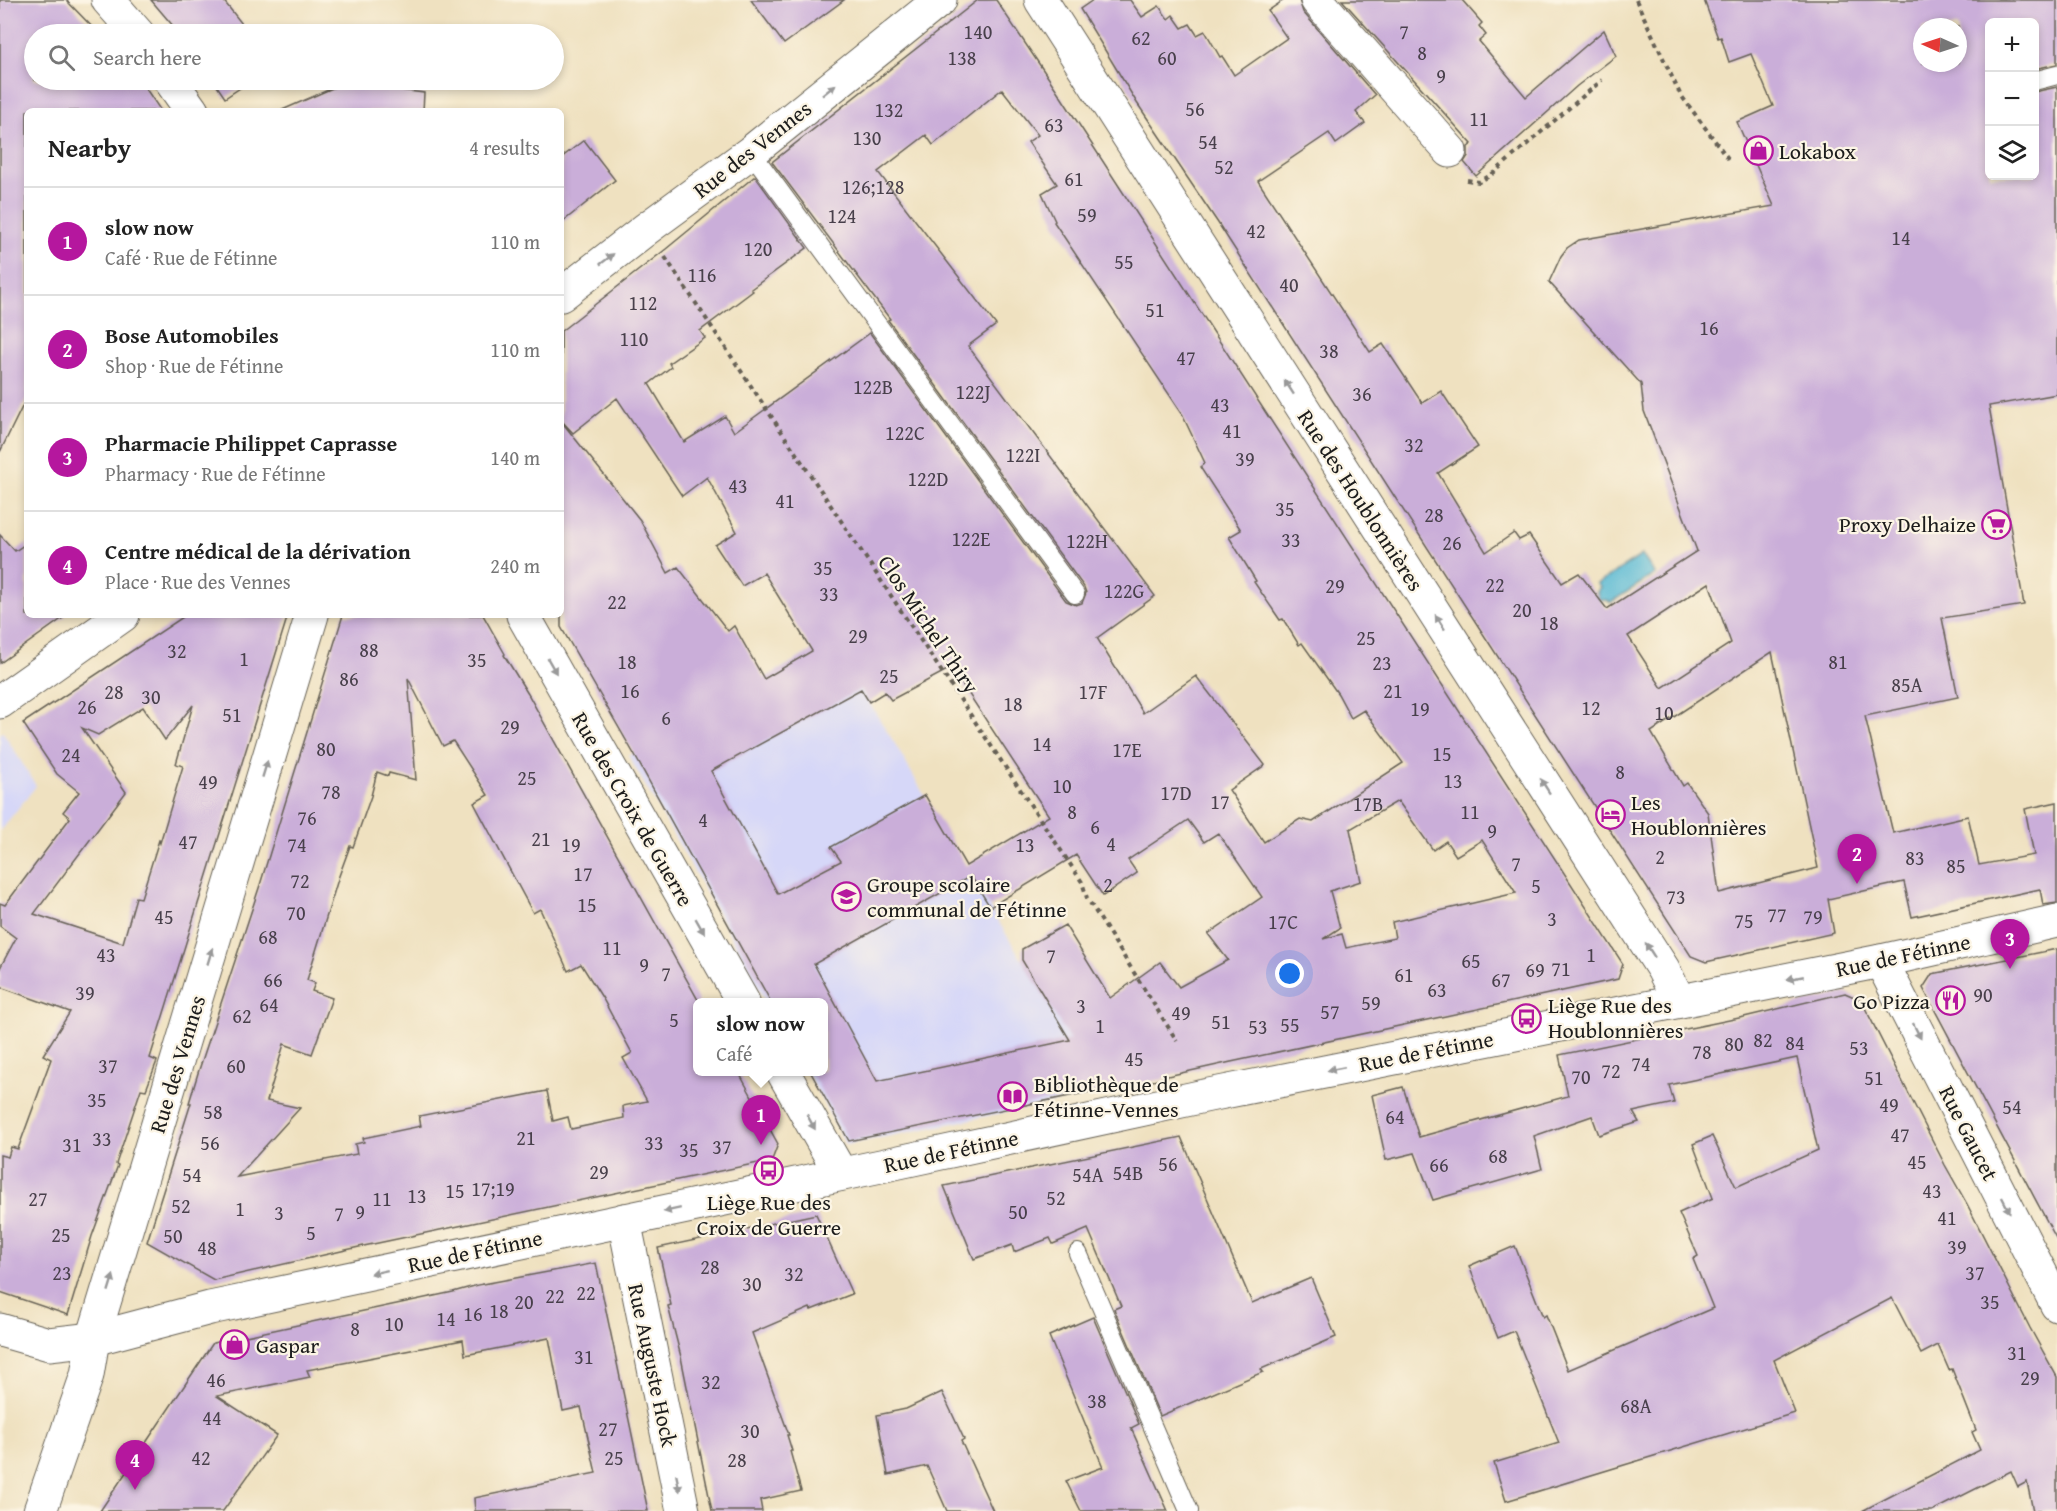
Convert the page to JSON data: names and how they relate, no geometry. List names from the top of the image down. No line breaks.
{"streets":{"street":["Rue des Vennes","Rue des Houblonnières","Rue des Croix de Guerre","Rue de Fétinne","Rue Gaucet","Rue Auguste Hock"],"path":["Clos Michel Thiry"]},"crossings":[["Rue des Vennes","Clos Michel Thiry"],["Rue des Vennes","Rue de Fétinne"],["Rue des Houblonnières","Rue de Fétinne"],["Rue de Fétinne","Rue Gaucet"],["Rue de Fétinne","Rue Auguste Hock"]],"one_way":["Rue des Vennes","Rue des Houblonnières","Rue des Croix de Guerre","Rue de Fétinne","Rue Gaucet","Rue Auguste Hock"],"places":{"shop":["Lokabox","Gaspar"],"supermarket":["Proxy Delhaize"],"hotel":["Les Houblonnières"],"school or university":["Groupe scolaire communal de Fétinne"],"restaurant":["Go Pizza"],"bus stop":["Liège Rue des Houblonnières","Liège Rue des Croix de Guerre"],"library":["Bibliothèque de Fétinne-Vennes"]},"house_numbers":["140","7","62","8","138","60","9","56","132","11","63","130","54","52","61","126;128","59","124","42","14","120","55","116","40","112","51","16","110","38","47","122B","122J","36","43","41","122C","32","122I","39","122D","43","41","35","28","122E","33","122H","26","35","22","29","122G","33","22","20","18","29","25","88","32","1","35","18","81","23","25","86","85A","16","21","28","17F","30","18","26","12","19","10","51","6","29","14","80","17E","15","24","8","25","13","49","10","78","17D","17","17B","8","11","76","4","6","9","21","47","4","74","19","13","2","83","7","85","17","72","2","5","73","15","70","77","45","79","3","75","17C","68","11","43","1","7","65","9","71","69","7","61","66","67","63","39","90","59","64","3","57","49","62","5","51","55","1","53","82","84","80","53","78","45","74","37","60","72","70","51","35","49","54","58","64","47","21","33","56","33","31","37","35","68","45","56","66","29","54B","54","54A","17;19","15","43","13","52","27","11","52","1","9","50","3","7","41","5","25","50","39","48","28","23","37","32","30","22","22","20","35","18","16","14","10","8","31","31","29","46","32","38","68A","44","27","30","42","25","28"],"north":"left","page":{"map_buttons":["+","−"],"search":"Search here","heading":["Nearby","4 results"],"list":[{"mark":"1","name":"slow now","note":"Café · Rue de Fétinne","value":"110 m"},{"mark":"2","name":"Bose Automobiles","note":"Shop · Rue de Fétinne","value":"110 m"},{"mark":"3","name":"Pharmacie Philippet Caprasse","note":"Pharmacy · Rue de Fétinne","value":"140 m"},{"mark":"4","name":"Centre médical de la dérivation","note":"Place · Rue des Vennes","value":"240 m"}],"pins":["2","3","1","4"],"popup":["slow now","Café"]}}
